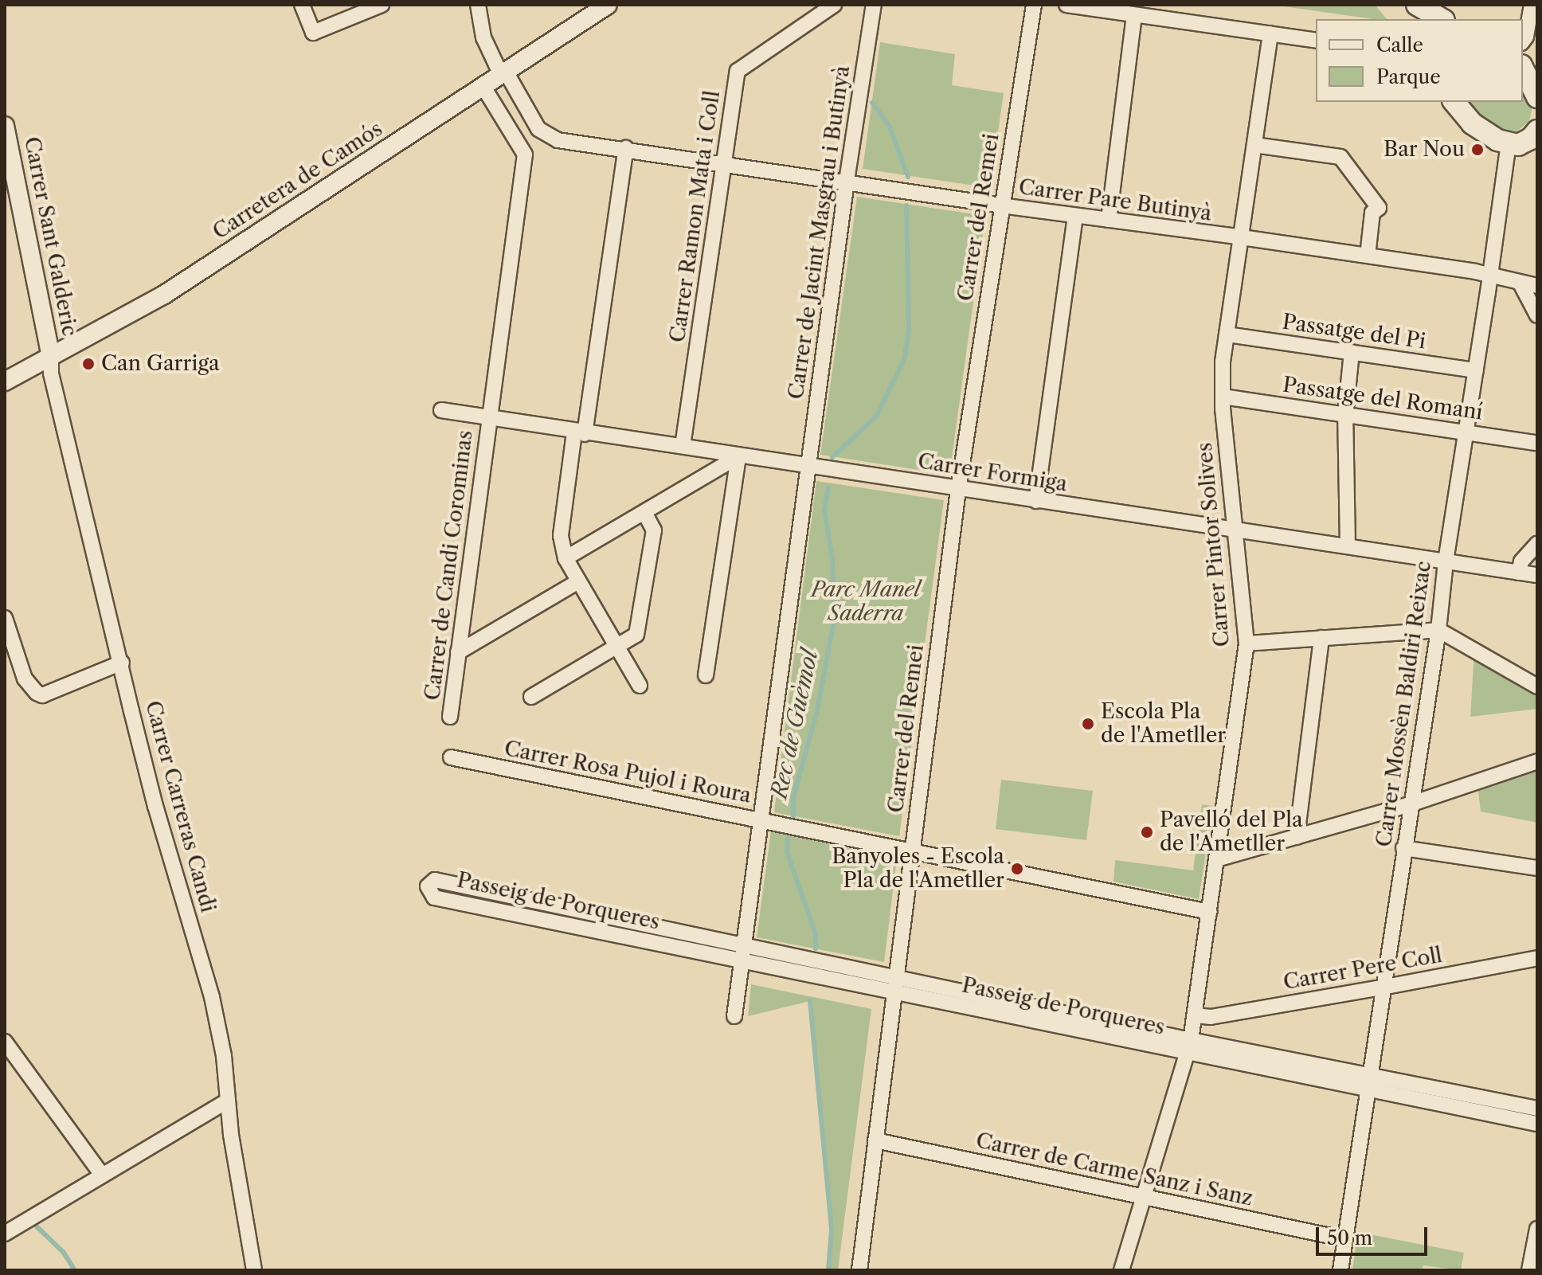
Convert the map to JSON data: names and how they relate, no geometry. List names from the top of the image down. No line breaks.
{"streets":{"street":["Carretera de Camós","Carrer Pare Butinyà","Carrer Ramon Mata i Coll","Carrer del Remei","Carrer de Jacint Masgrau i Butinyà","Carrer Sant Galderic","Passatge del Pi","Passatge del Romaní","Carrer Formiga","Carrer Pintor Solives","Carrer de Candi Corominas","Carrer Mossèn Baldiri Reixac","Carrer Rosa Pujol i Roura","Carrer Carreras Candi","Passeig de Porqueres","Carrer Pere Coll","Carrer de Carme Sanz i Sanz"]},"crossings":[["Carretera de Camós","Carrer Sant Galderic"],["Carretera de Camós","Carrer Carreras Candi"],["Carrer Pare Butinyà","Carrer Ramon Mata i Coll"],["Carrer Pare Butinyà","Carrer del Remei"],["Carrer Pare Butinyà","Carrer de Jacint Masgrau i Butinyà"],["Carrer Pare Butinyà","Carrer Pintor Solives"],["Carrer Pare Butinyà","Carrer Mossèn Baldiri Reixac"],["Carrer Ramon Mata i Coll","Carrer Formiga"],["Carrer del Remei","Carrer Formiga"],["Carrer del Remei","Carrer Rosa Pujol i Roura"],["Carrer del Remei","Passeig de Porqueres"],["Carrer del Remei","Carrer de Carme Sanz i Sanz"],["Carrer de Jacint Masgrau i Butinyà","Carrer Formiga"],["Carrer de Jacint Masgrau i Butinyà","Carrer Rosa Pujol i Roura"],["Carrer de Jacint Masgrau i Butinyà","Passeig de Porqueres"],["Carrer Sant Galderic","Carrer Carreras Candi"],["Passatge del Pi","Carrer Pintor Solives"],["Passatge del Pi","Carrer Mossèn Baldiri Reixac"],["Passatge del Romaní","Carrer Pintor Solives"],["Passatge del Romaní","Carrer Mossèn Baldiri Reixac"],["Carrer Formiga","Carrer Pintor Solives"],["Carrer Formiga","Carrer de Candi Corominas"],["Carrer Formiga","Carrer Mossèn Baldiri Reixac"],["Carrer Pintor Solives","Carrer Rosa Pujol i Roura"],["Carrer Pintor Solives","Passeig de Porqueres"],["Carrer Pintor Solives","Carrer Pere Coll"],["Carrer Pintor Solives","Carrer de Carme Sanz i Sanz"],["Carrer Mossèn Baldiri Reixac","Passeig de Porqueres"],["Carrer Mossèn Baldiri Reixac","Carrer Pere Coll"],["Carrer Mossèn Baldiri Reixac","Carrer de Carme Sanz i Sanz"]],"water":["Rec de Guèmol"],"parks":["Parc Manel Saderra"],"places":["Bar Nou","Can Garriga","Escola Pla de l'Ametller","Pavelló del Pla de l'Ametller","Banyoles - Escola Pla de l'Ametller"],"legend":["Calle","Parque"],"scale_bar":"50 m"}
